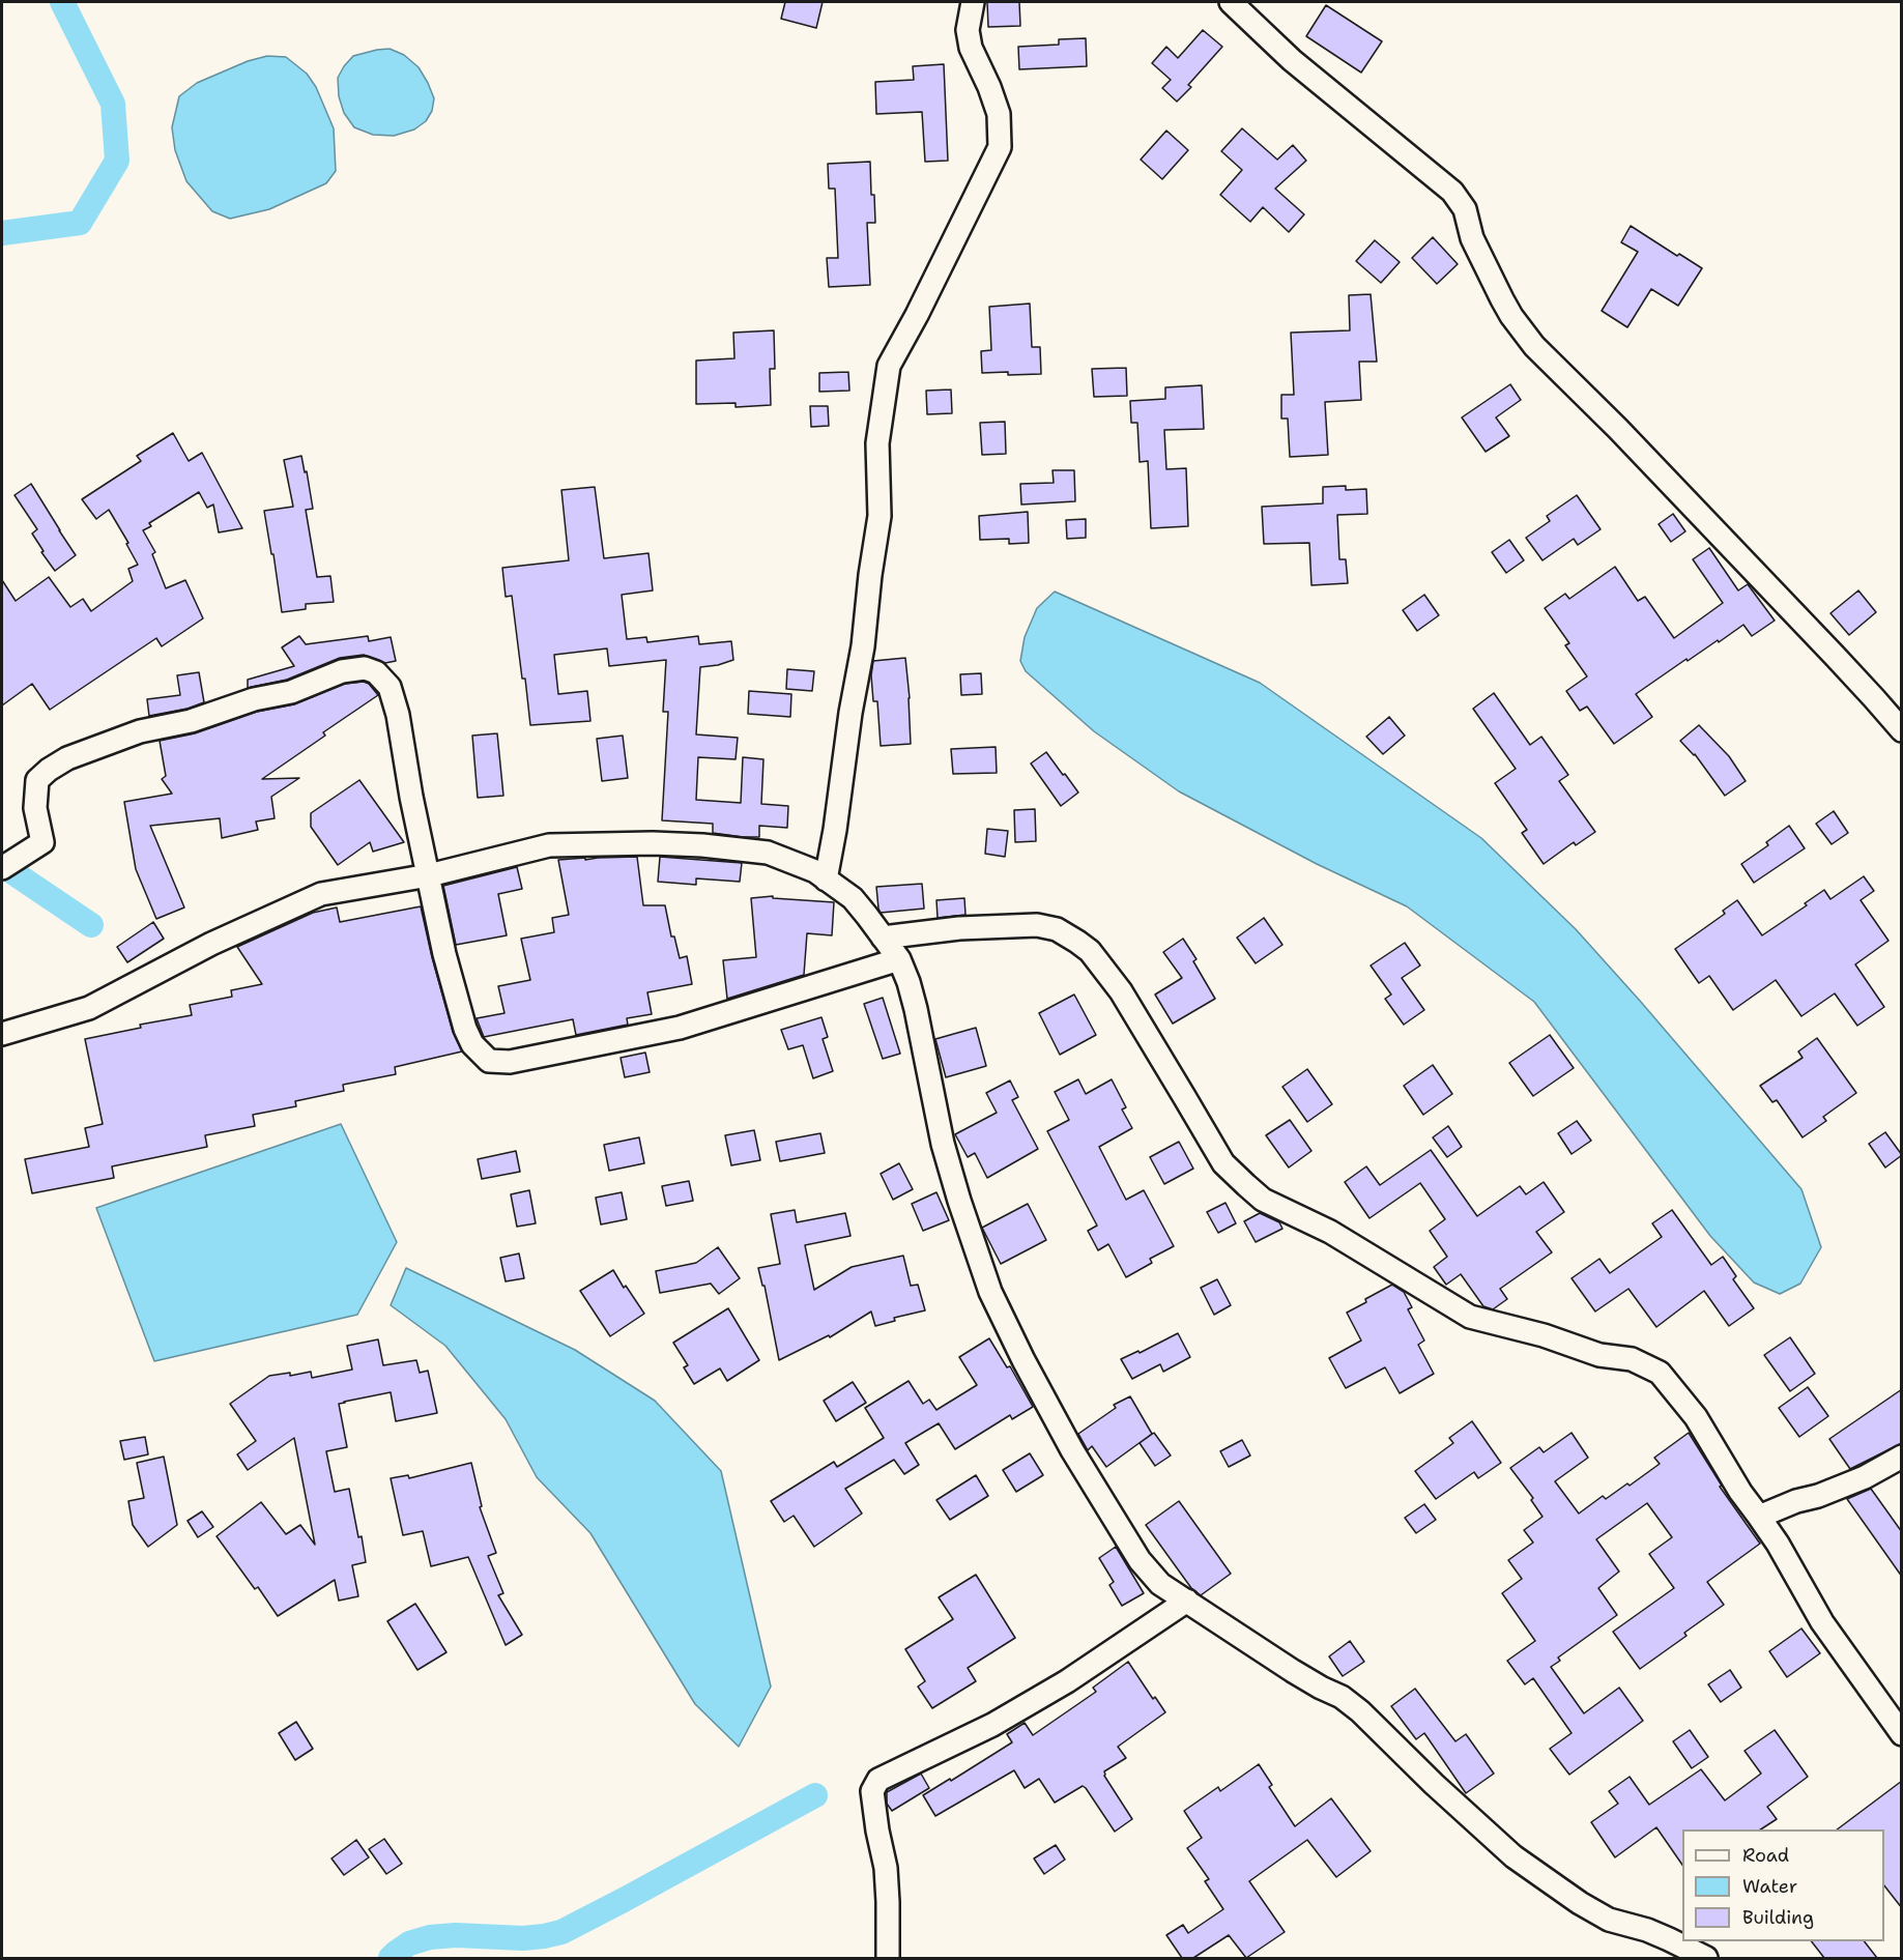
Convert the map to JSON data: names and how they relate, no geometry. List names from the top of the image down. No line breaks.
{"legend":["Road","Water","Building"]}
